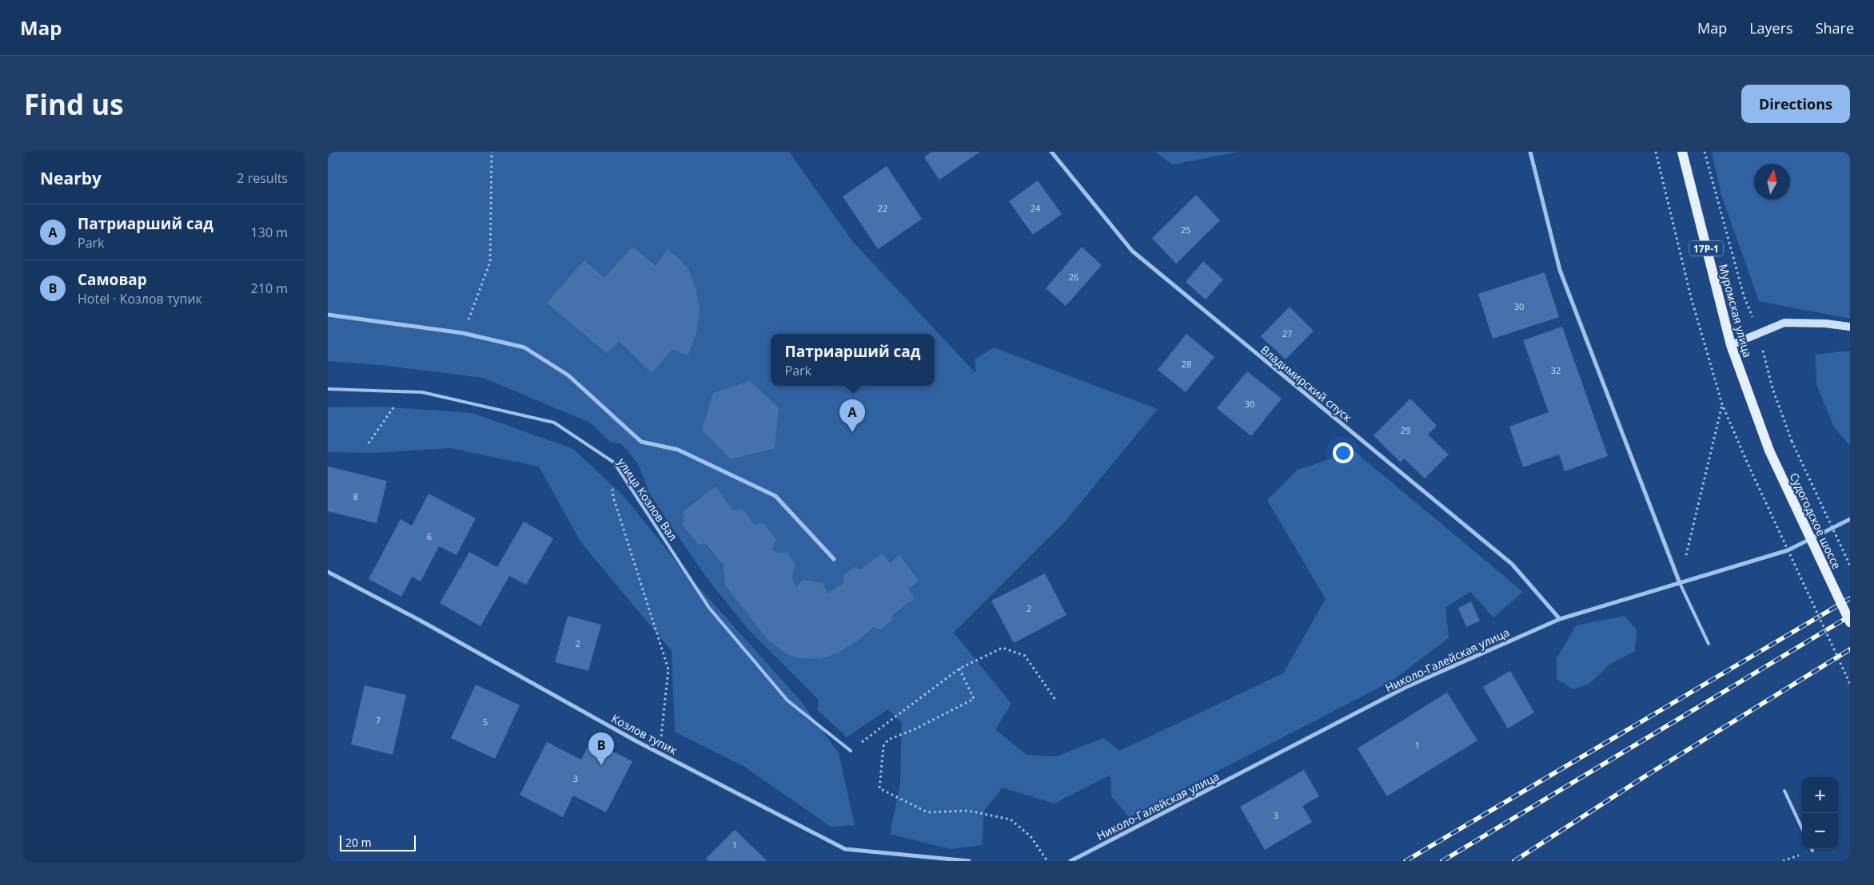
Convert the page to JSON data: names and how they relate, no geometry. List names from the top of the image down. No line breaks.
{"streets":{"main road":["17Р-1","Муромская улица","Судогодское шоссе"],"street":["Владимирский спуск","Николо-Галейская улица","Козлов тупик"],"lane":["улица Козлов Вал"]},"crossings":[["Муромская улица","Судогодское шоссе"],["Владимирский спуск","Николо-Галейская улица"]],"house_numbers":["22","24","25","26","30","27","28","32","30","29","8","6","2","2","7","5","1","3","3","1"],"scale_bar":"20 m","north":"top","page":{"header":"Map","nav":["Map","Layers","Share"],"buttons":"Directions","title":"Find us","heading":["Nearby","2 results"],"list":[{"mark":"A","name":"Патриарший сад","note":"Park","value":"130 m"},{"mark":"B","name":"Самовар","note":"Hotel · Козлов тупик","value":"210 m"}],"popup":["Патриарший сад","Park"],"pins":["A","B"],"map_buttons":["+","−"],"scale":"20 m"}}
